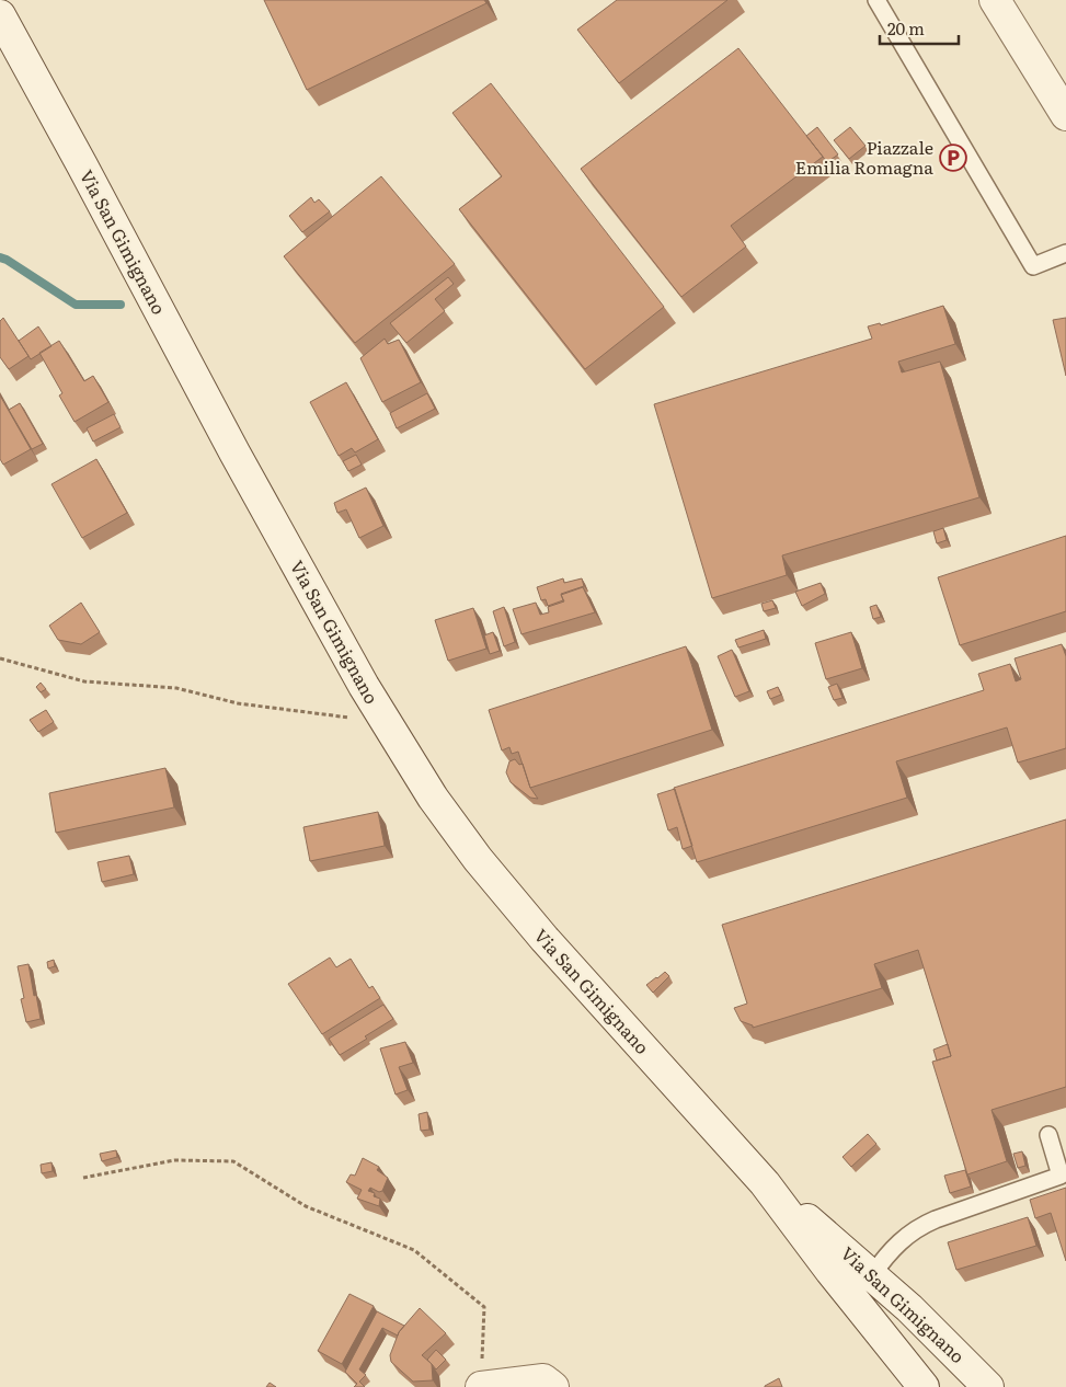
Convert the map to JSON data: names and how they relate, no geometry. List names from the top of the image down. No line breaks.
{"streets":{"main road":["Via San Gimignano"]},"places":{"parking":["Piazzale Emilia Romagna"]},"scale_bar":"20 m"}
